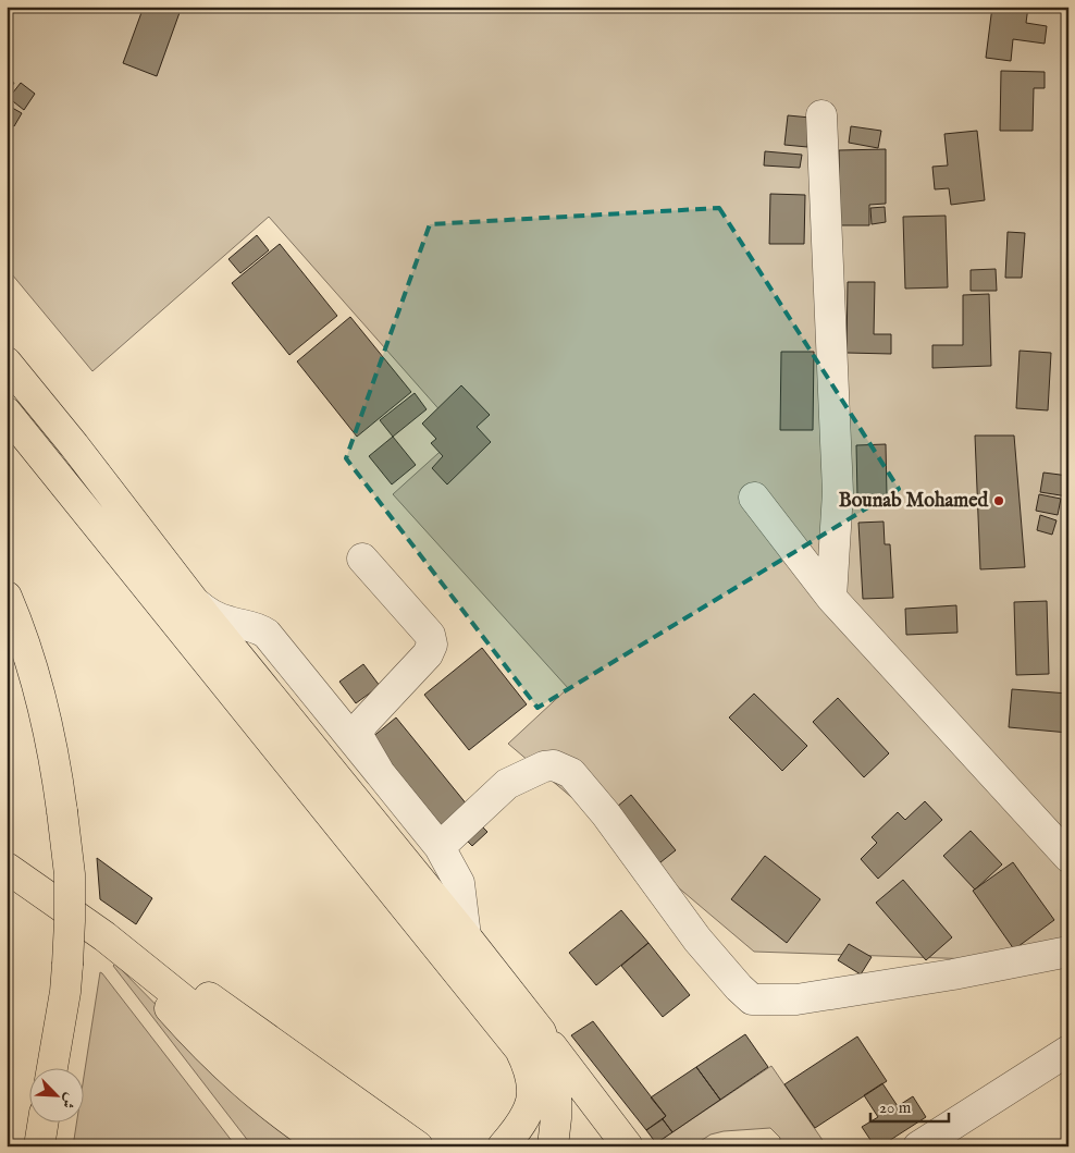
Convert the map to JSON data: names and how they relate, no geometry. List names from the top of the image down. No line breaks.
{"places":["Bounab Mohamed"],"scale_bar":"20 m","north":"bottom right"}
